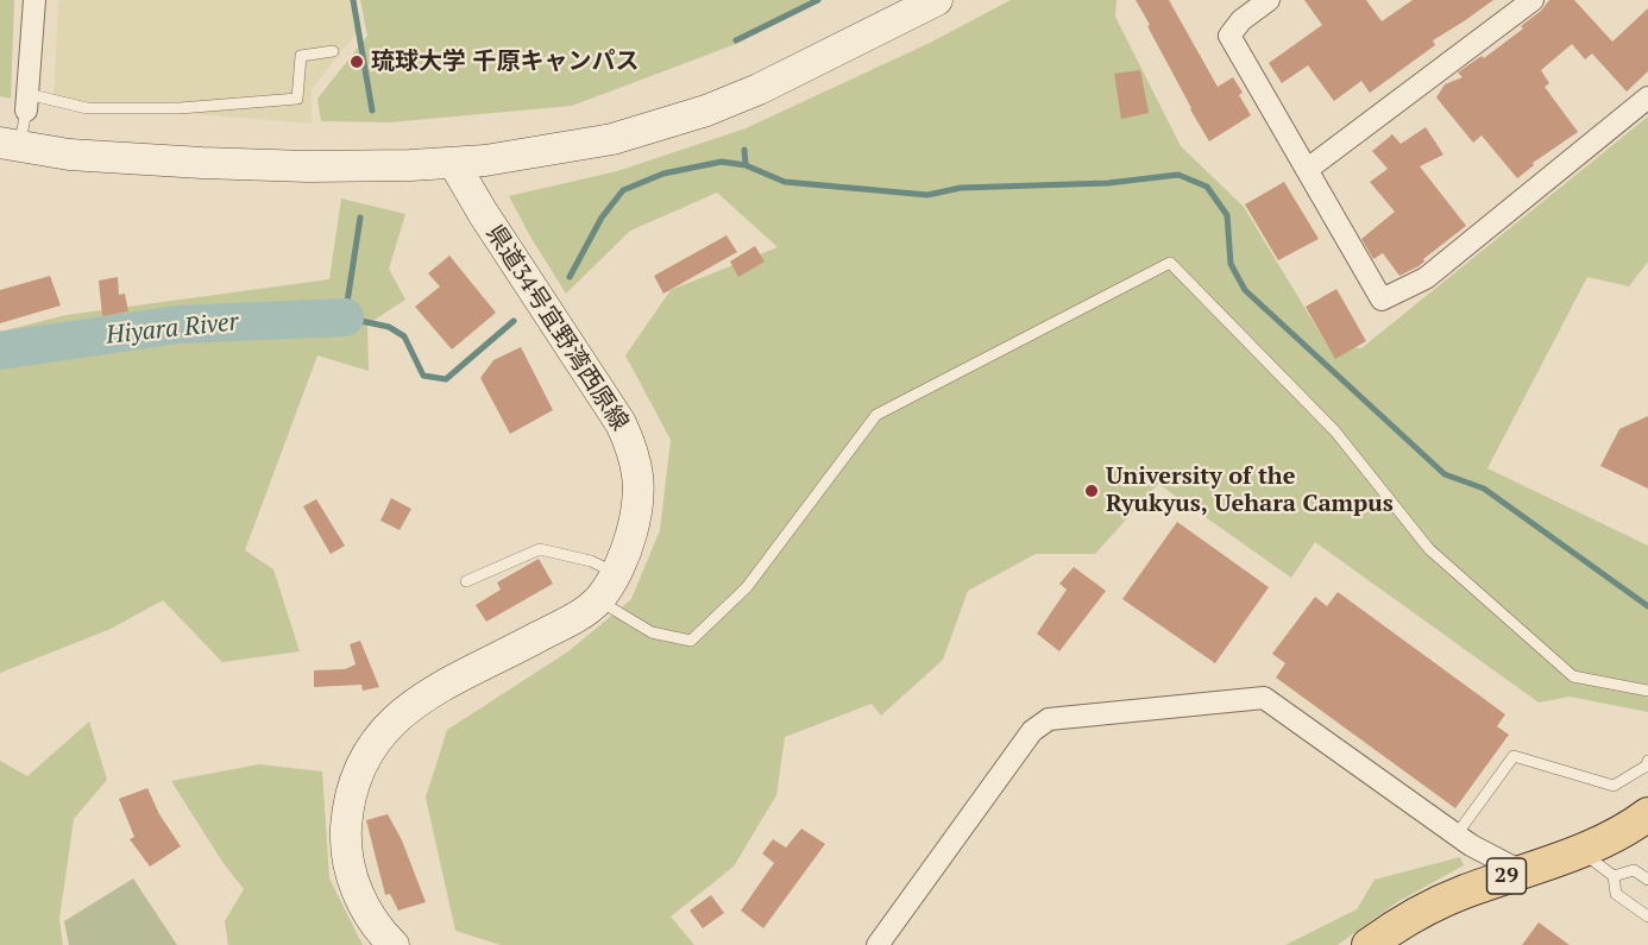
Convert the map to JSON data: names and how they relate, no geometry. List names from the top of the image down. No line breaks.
{"streets":{"main road":["県道34号宜野湾西原線","29"]},"water":["Hiyara River"],"places":["琉球大学 千原キャンパス","University of the Ryukyus, Uehara Campus"]}
